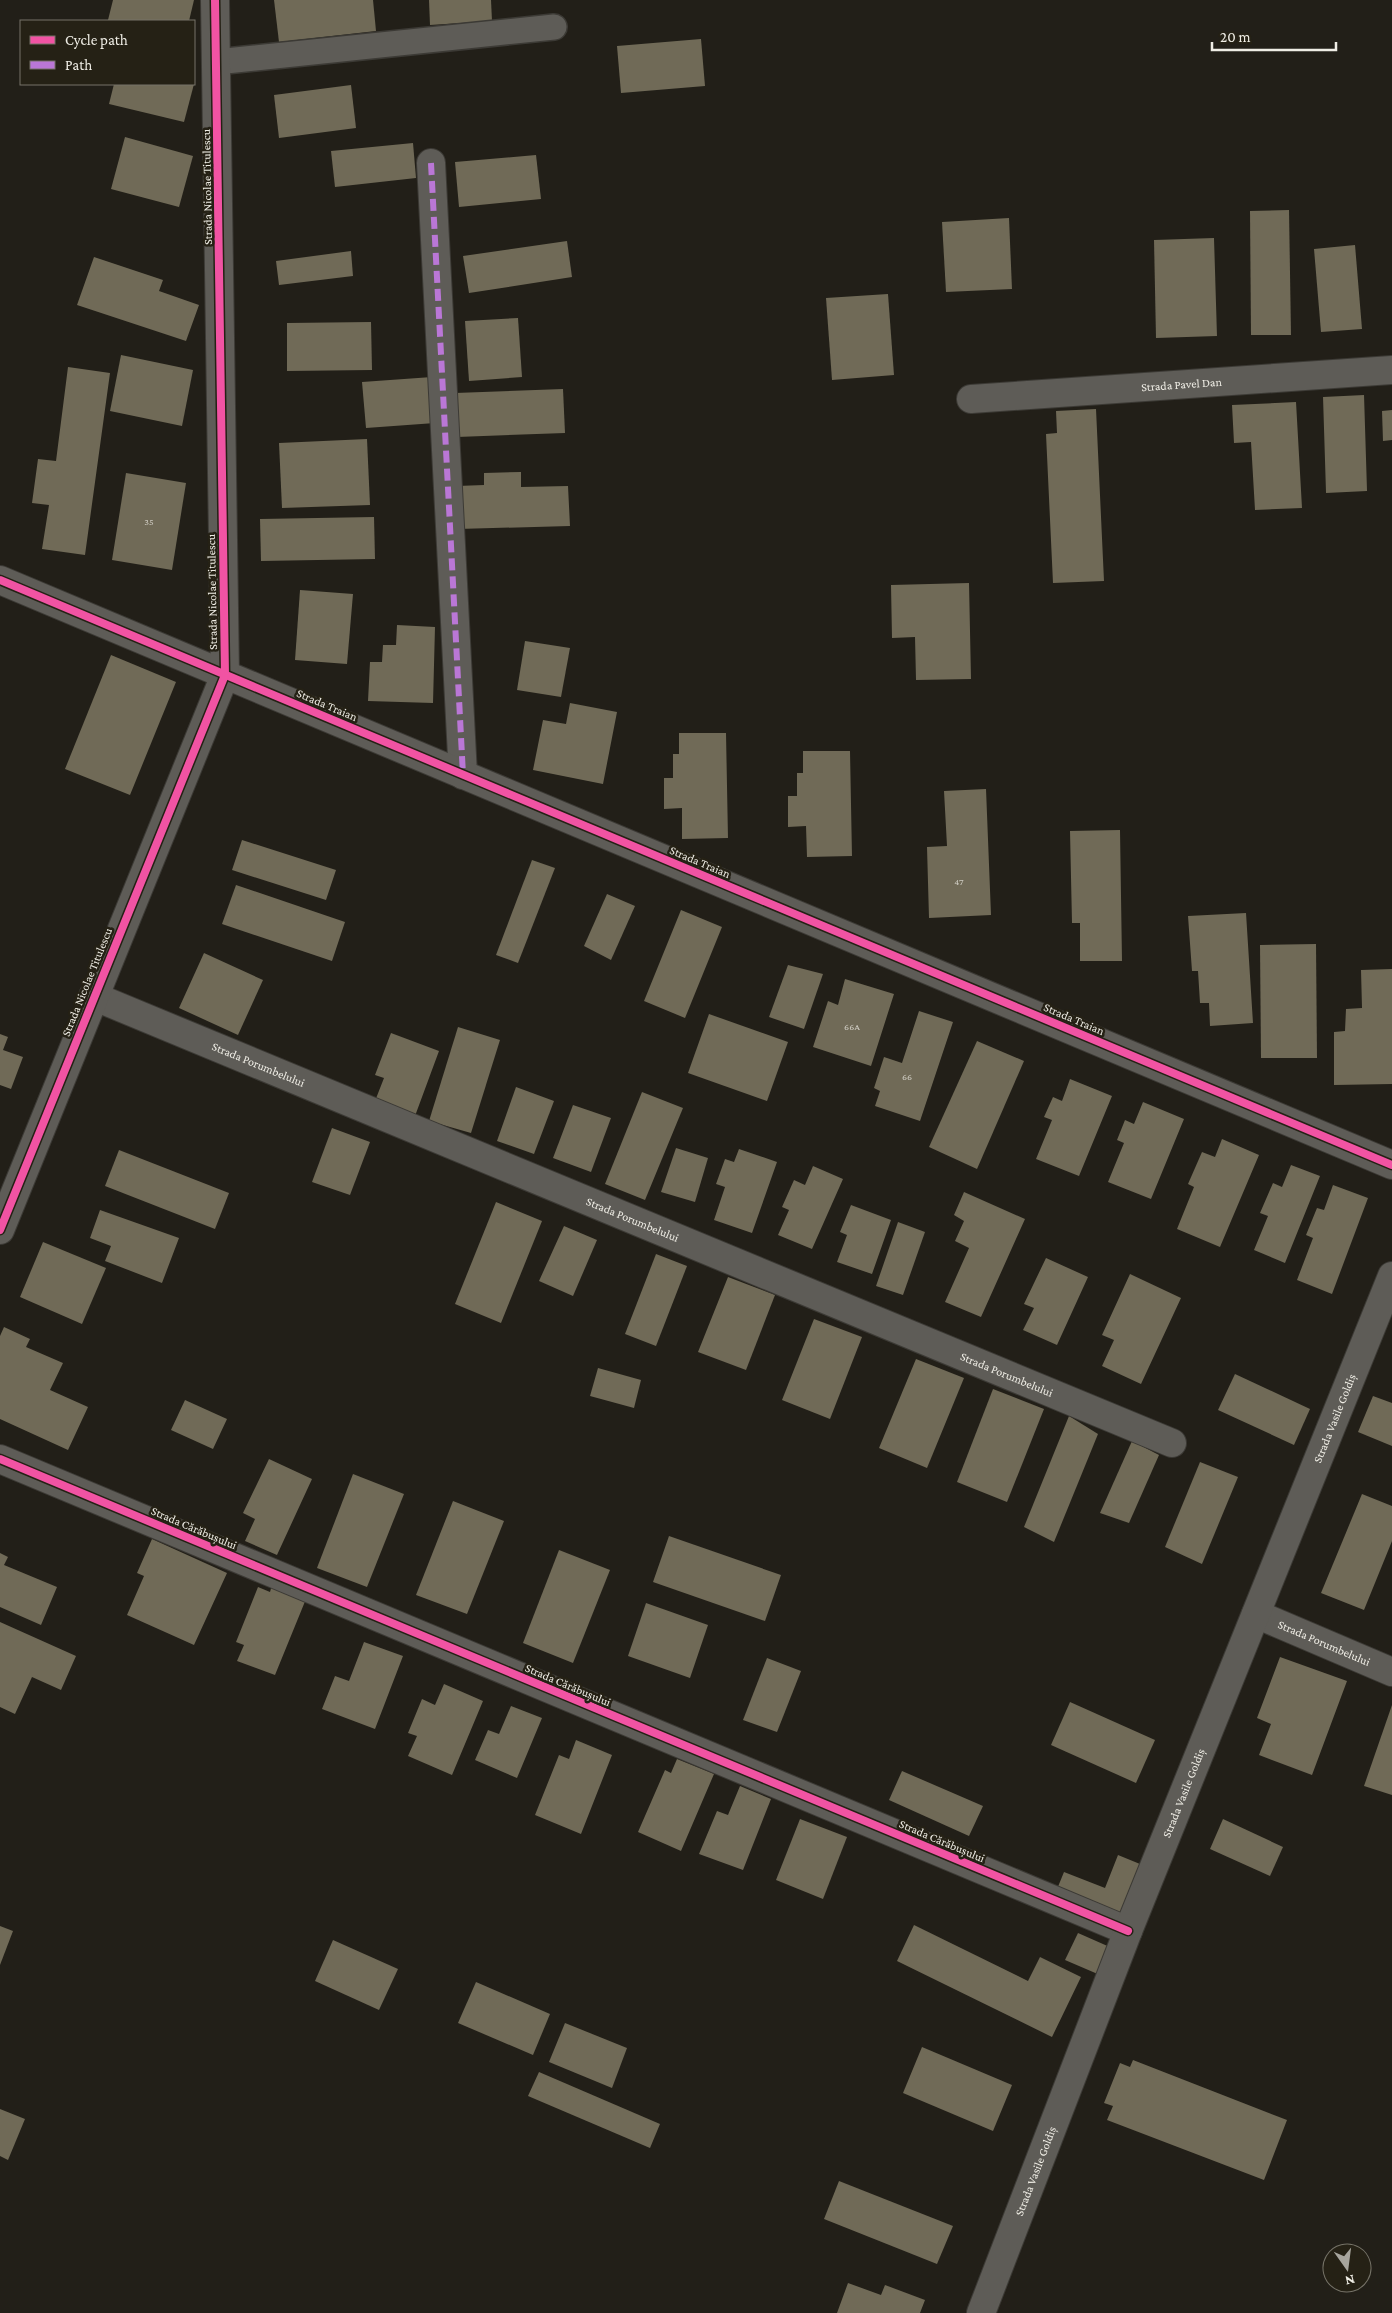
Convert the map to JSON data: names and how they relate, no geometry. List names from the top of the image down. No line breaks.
{"streets":{"street":["Strada Nicolae Titulescu","Strada Pavel Dan","Strada Traian","Strada Porumbelului","Strada Vasile Goldiș","Strada Cărăbușului"]},"crossings":[["Strada Nicolae Titulescu","Strada Traian"],["Strada Nicolae Titulescu","Strada Porumbelului"],["Strada Porumbelului","Strada Vasile Goldiș"],["Strada Vasile Goldiș","Strada Cărăbușului"]],"house_numbers":["35","47","66A","66"],"legend":["Cycle path","Path"],"scale_bar":"20 m","north":"bottom"}
